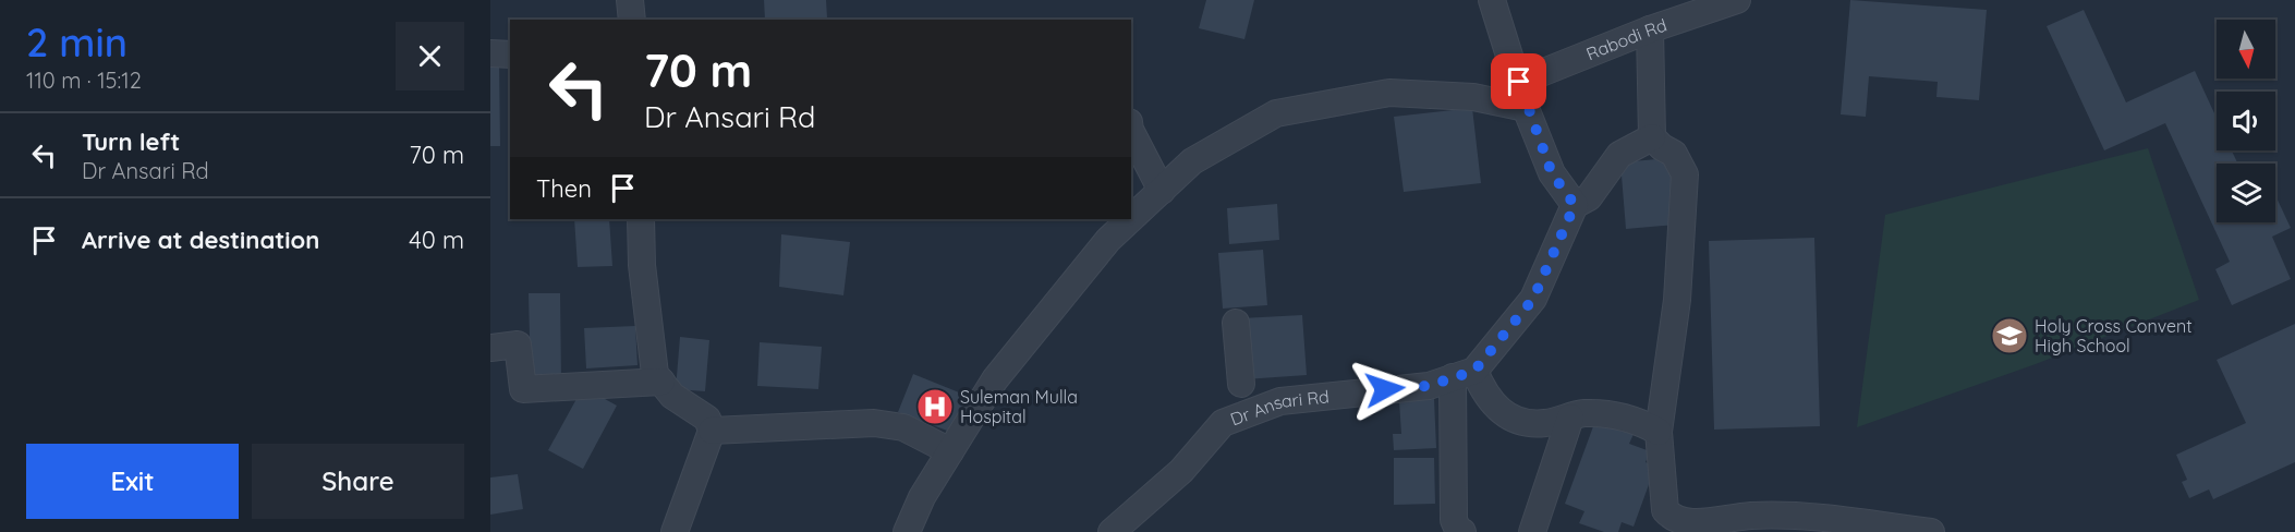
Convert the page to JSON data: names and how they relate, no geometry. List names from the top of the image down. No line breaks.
{"streets":{"street":["Rabodi Rd","Dr Ansari Rd"]},"places":{"school or university":["Holy Cross Convent High School"],"hospital":["Suleman Mulla Hospital"]},"north":"bottom","page":{"heading":["2 min","110 m · 15:12"],"turn":["70 m","Dr Ansari Rd"],"list":[{"name":"Turn left","note":"Dr Ansari Rd","value":"70 m"},{"name":"Arrive at destination","value":"40 m"}],"then":"Then","buttons":["Exit","Share"]}}
